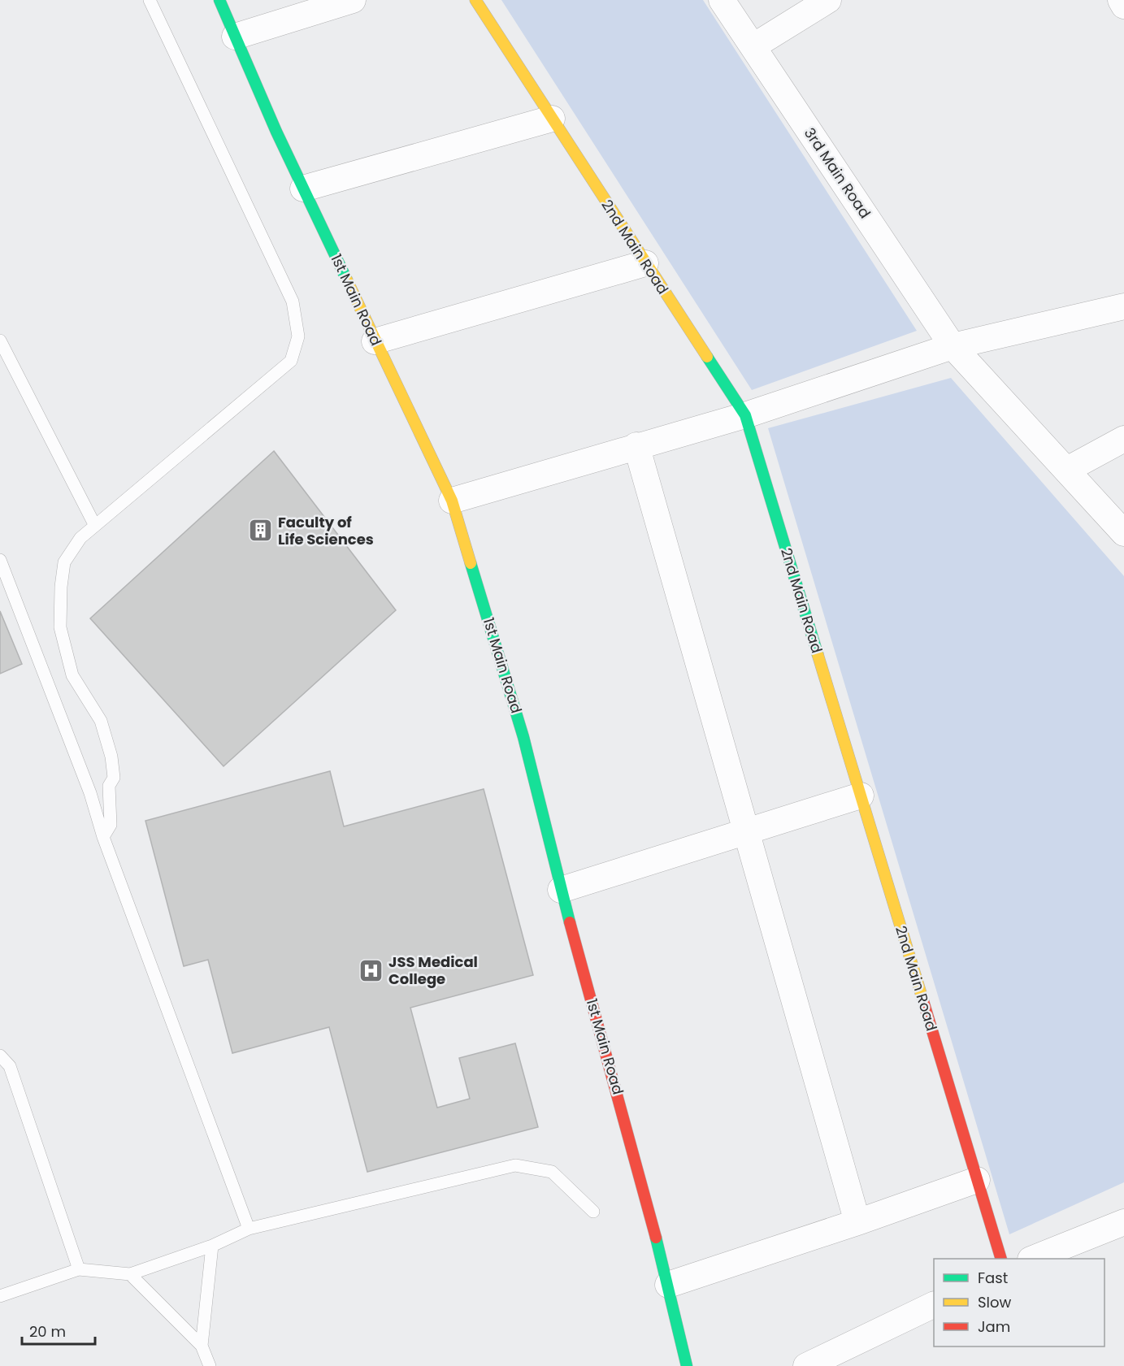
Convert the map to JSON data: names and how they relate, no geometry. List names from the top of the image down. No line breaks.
{"streets":{"street":["3rd Main Road","2nd Main Road","1st Main Road"]},"places":{"building":["Faculty of Life Sciences"],"hospital":["JSS Medical College"]},"legend":["Fast","Slow","Jam"],"scale_bar":"20 m"}
